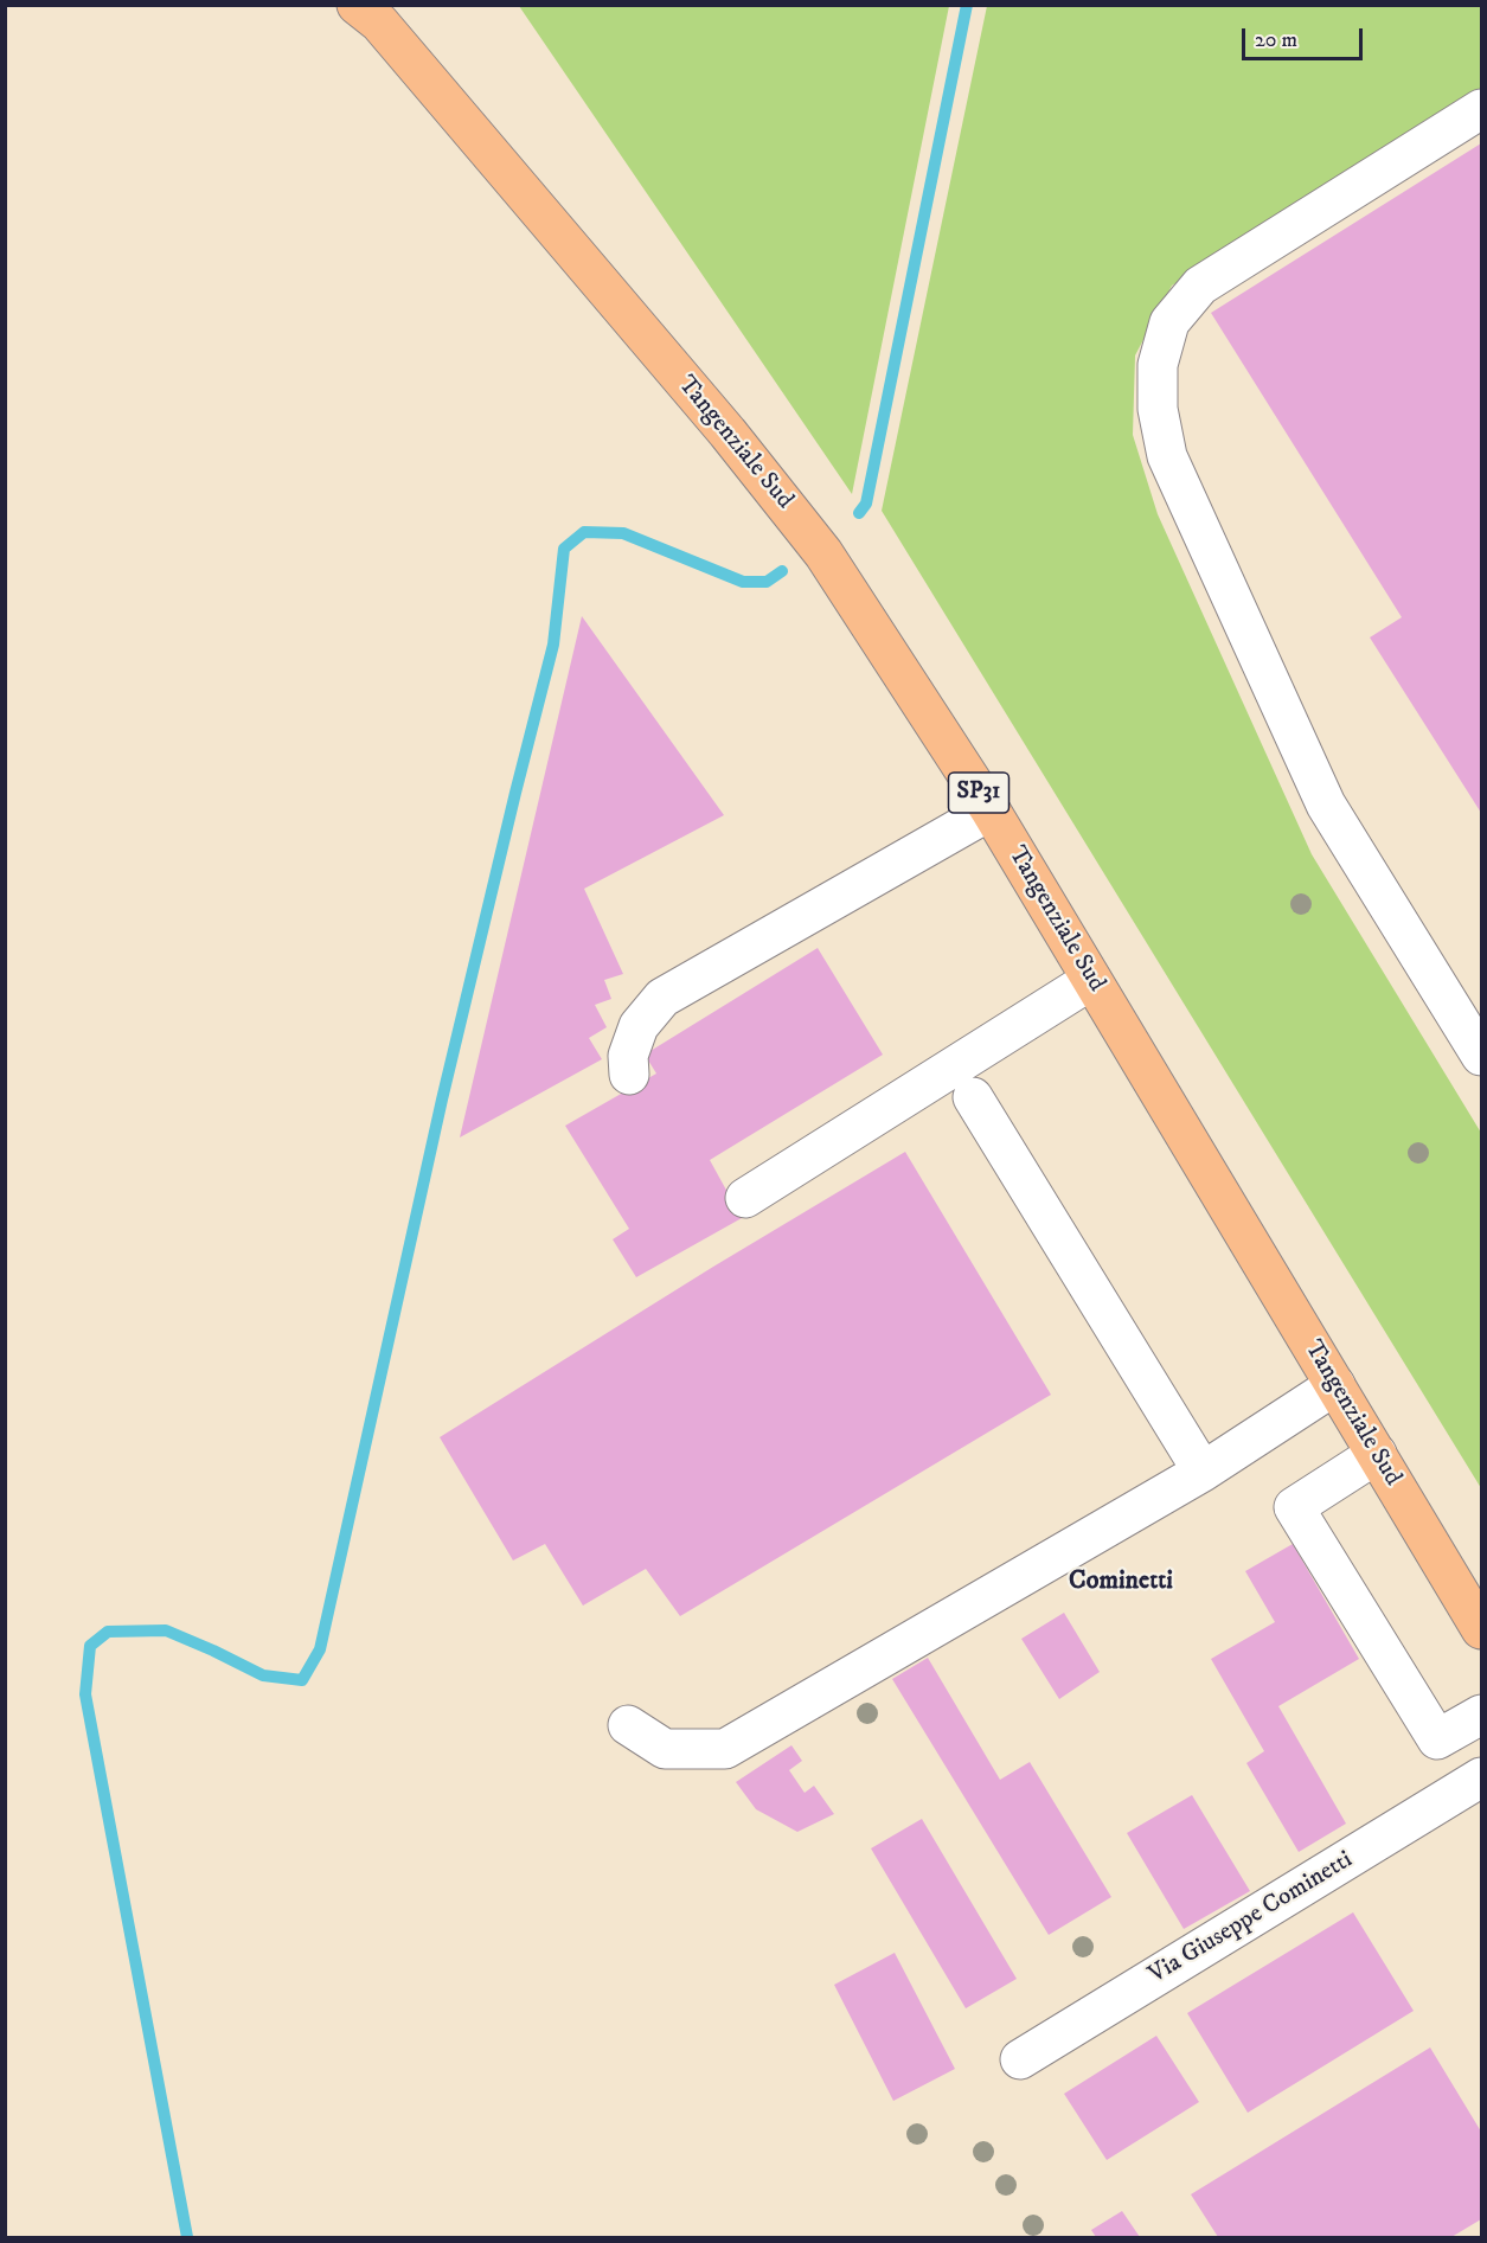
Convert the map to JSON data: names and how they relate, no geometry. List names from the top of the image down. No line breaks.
{"streets":{"main road":["Tangenziale Sud","SP31"],"street":["Via Giuseppe Cominetti"]},"districts":["Cominetti"],"scale_bar":"20 m"}
